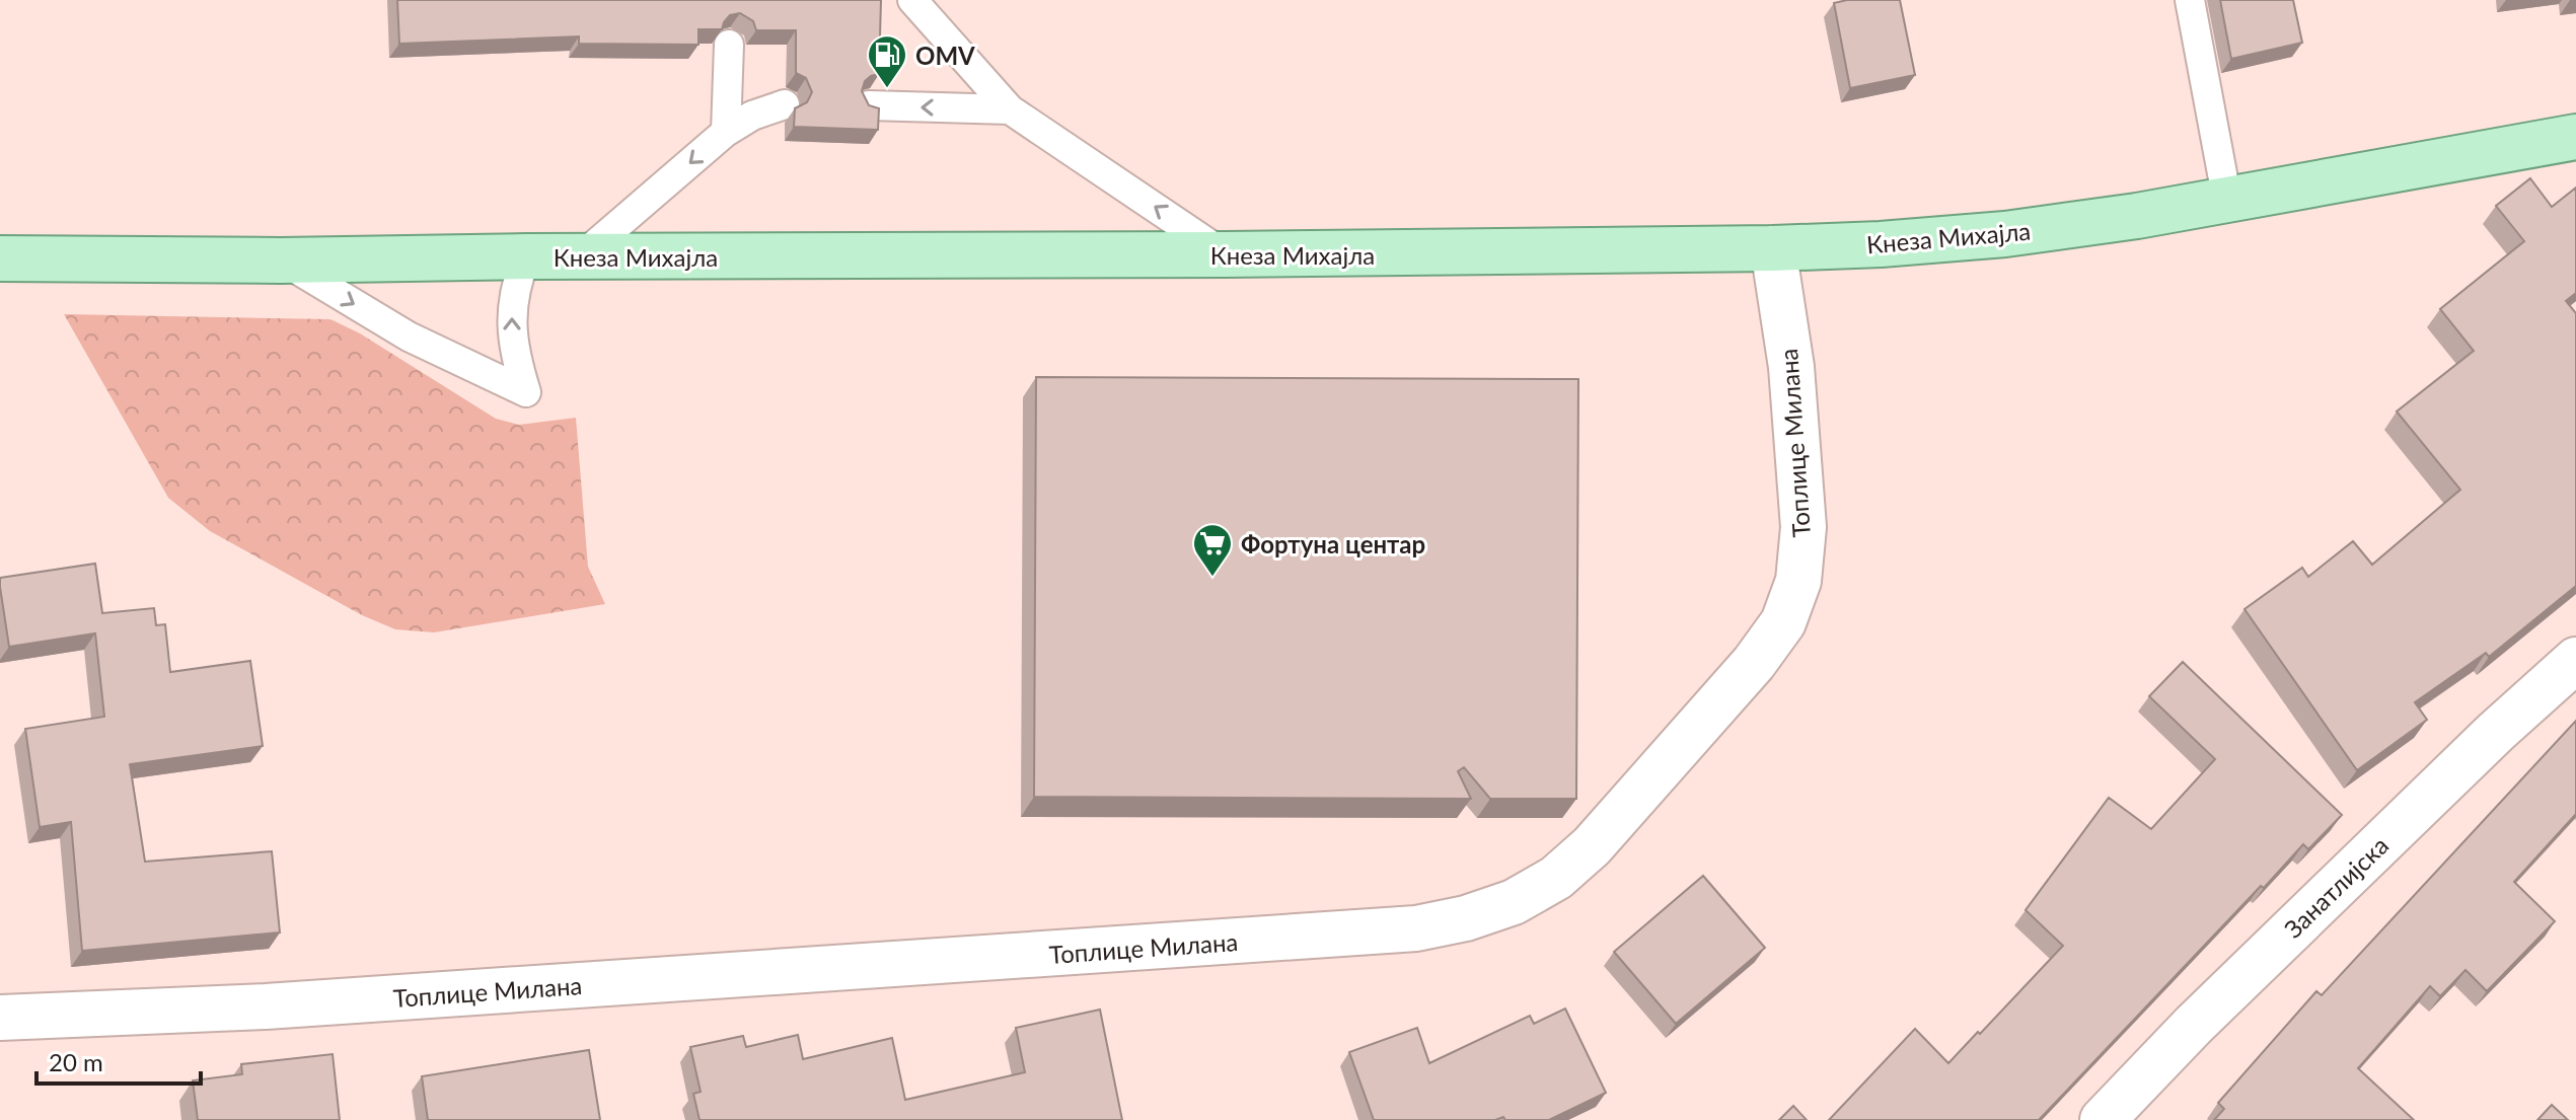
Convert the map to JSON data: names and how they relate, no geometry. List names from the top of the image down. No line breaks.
{"streets":{"main road":["Кнеза Михајла"],"street":["Топлице Милана","Занатлијска"]},"crossings":[["Кнеза Михајла","Топлице Милана"]],"places":{"fuel station":["OMV"],"supermarket":["Фортуна центар"]},"scale_bar":"20 m"}
